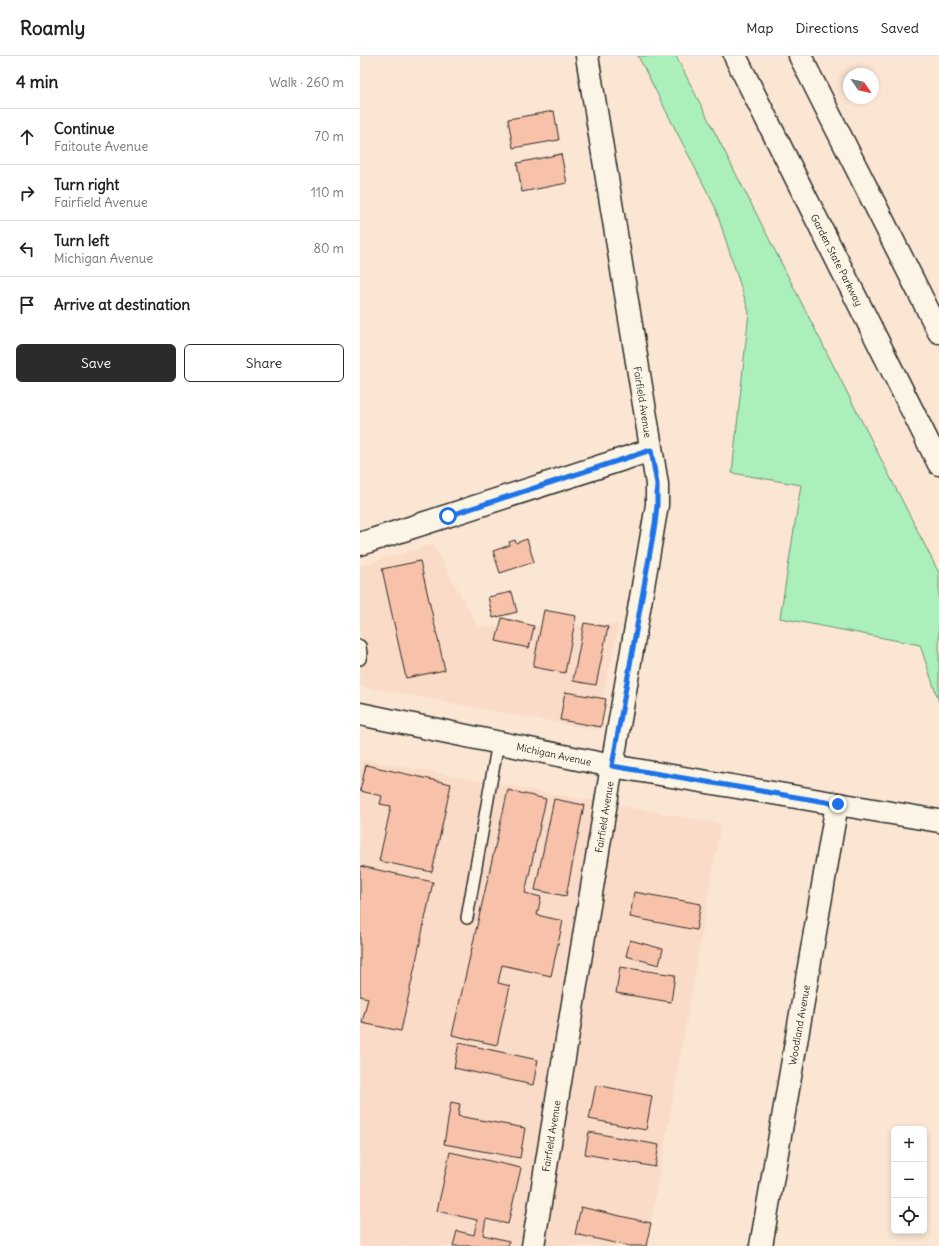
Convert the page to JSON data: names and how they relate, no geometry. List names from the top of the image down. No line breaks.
{"streets":{"main road":["Garden State Parkway","Fairfield Avenue","Michigan Avenue","Woodland Avenue"]},"crossings":[["Fairfield Avenue","Michigan Avenue"],["Michigan Avenue","Woodland Avenue"]],"north":"bottom right","page":{"header":"Roamly","nav":["Map","Directions","Saved"],"heading":["4 min","Walk · 260 m"],"list":[["Continue","Faitoute Avenue","70 m"],["Turn right","Fairfield Avenue","110 m"],["Turn left","Michigan Avenue","80 m"],"Arrive at destination"],"buttons":["Save","Share"],"map_buttons":["+","−"]}}
